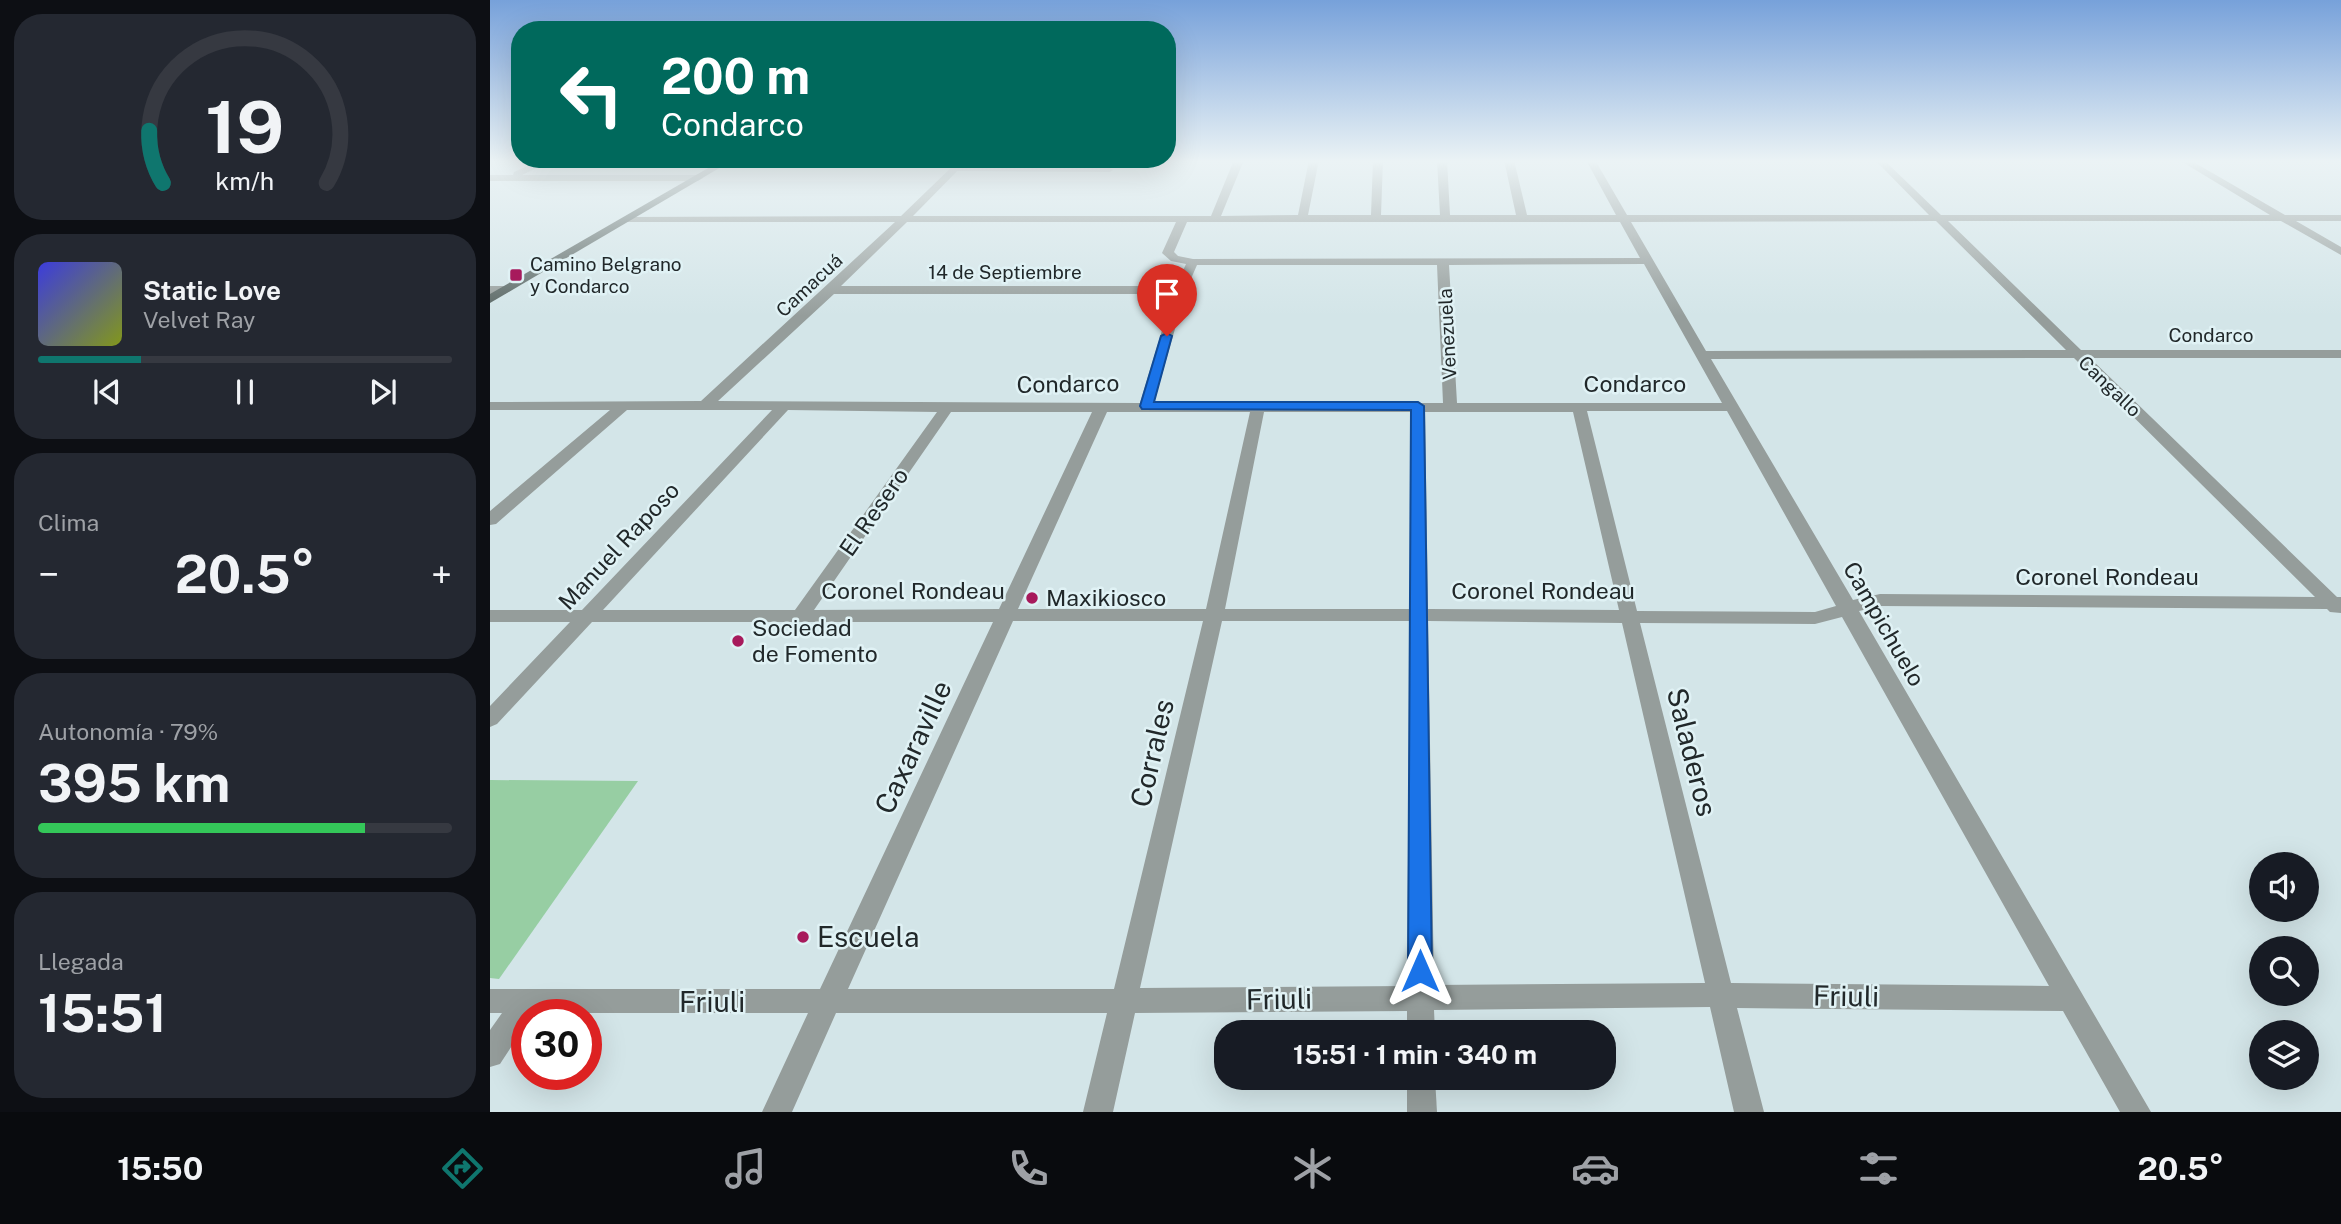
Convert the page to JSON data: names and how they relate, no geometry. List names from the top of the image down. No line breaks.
{"streets":{"street":["14 de Septiembre","Camacuá","Venezuela","Condarco","Cangallo","El Resero","Manuel Raposo","Coronel Rondeau","Campichuelo","Caxaraville","Saladeros","Corrales","Friuli"]},"crossings":[["14 de Septiembre","Camacuá"],["Camacuá","Condarco"],["Venezuela","Condarco"],["Venezuela","Coronel Rondeau"],["Venezuela","Friuli"],["Condarco","Cangallo"],["Condarco","El Resero"],["Condarco","Manuel Raposo"],["Condarco","Campichuelo"],["Condarco","Caxaraville"],["Condarco","Saladeros"],["Condarco","Corrales"],["Cangallo","Coronel Rondeau"],["El Resero","Coronel Rondeau"],["Manuel Raposo","Coronel Rondeau"],["Coronel Rondeau","Campichuelo"],["Coronel Rondeau","Caxaraville"],["Coronel Rondeau","Saladeros"],["Coronel Rondeau","Corrales"],["Campichuelo","Friuli"],["Caxaraville","Friuli"],["Saladeros","Friuli"],["Corrales","Friuli"]],"places":{"transit":["Camino Belgrano y Condarco"],"other":["Maxikiosco","Sociedad de Fomento","Escuela"]},"page":{"turn":["200 m","Condarco"],"song":["Static Love","Velvet Ray"],"tile":["Clima",["Autonomía · 79%","395 km"],["Llegada","15:51"]],"heat":["−","20.5°","+"],"limit":"30","trip":"15:51 · 1 min · 340 m","tabs":["15:50","20.5°"],"gauge":["19","km/h"]}}
